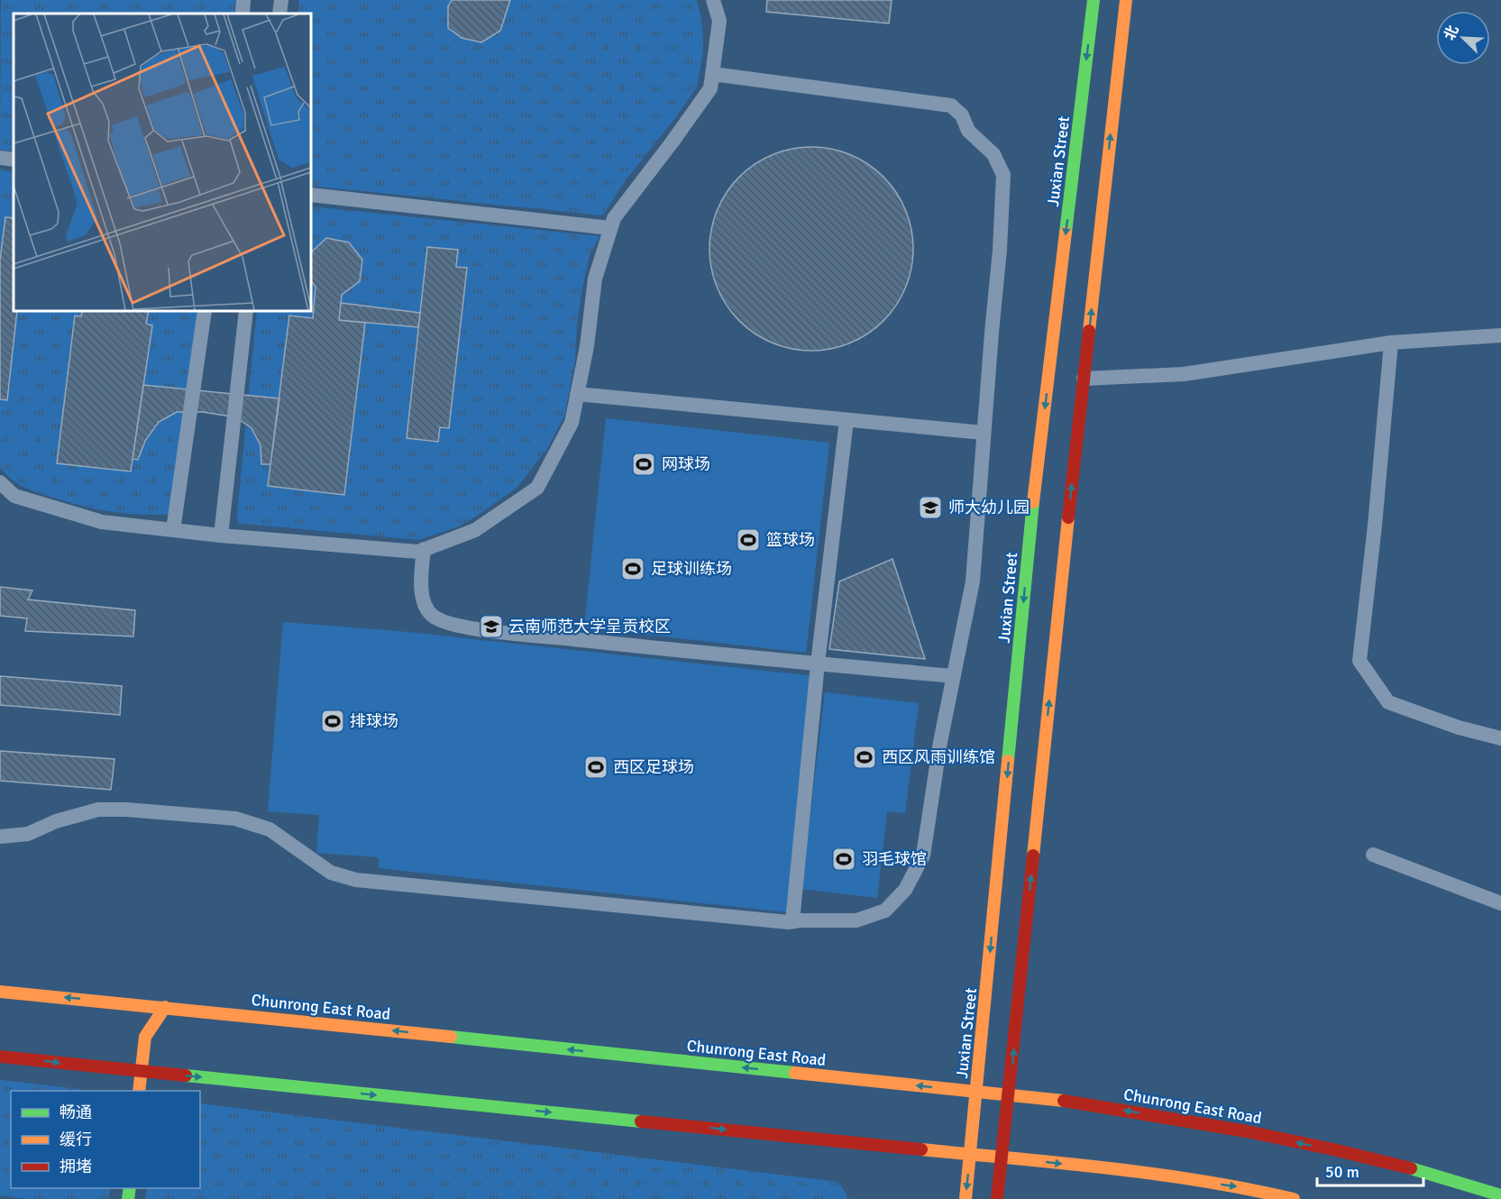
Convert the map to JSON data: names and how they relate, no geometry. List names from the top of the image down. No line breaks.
{"streets":{"main road":["Juxian Street","Chunrong East Road"]},"crossings":[["Juxian Street","Chunrong East Road"]],"places":{"sports":["网球场","篮球场","足球训练场","排球场","西区风雨训练馆","西区足球场","羽毛球馆"],"school or university":["师大幼儿园","云南师范大学呈贡校区"]},"legend":["畅通","缓行","拥堵"],"scale_bar":"50 m","north":"top left"}
